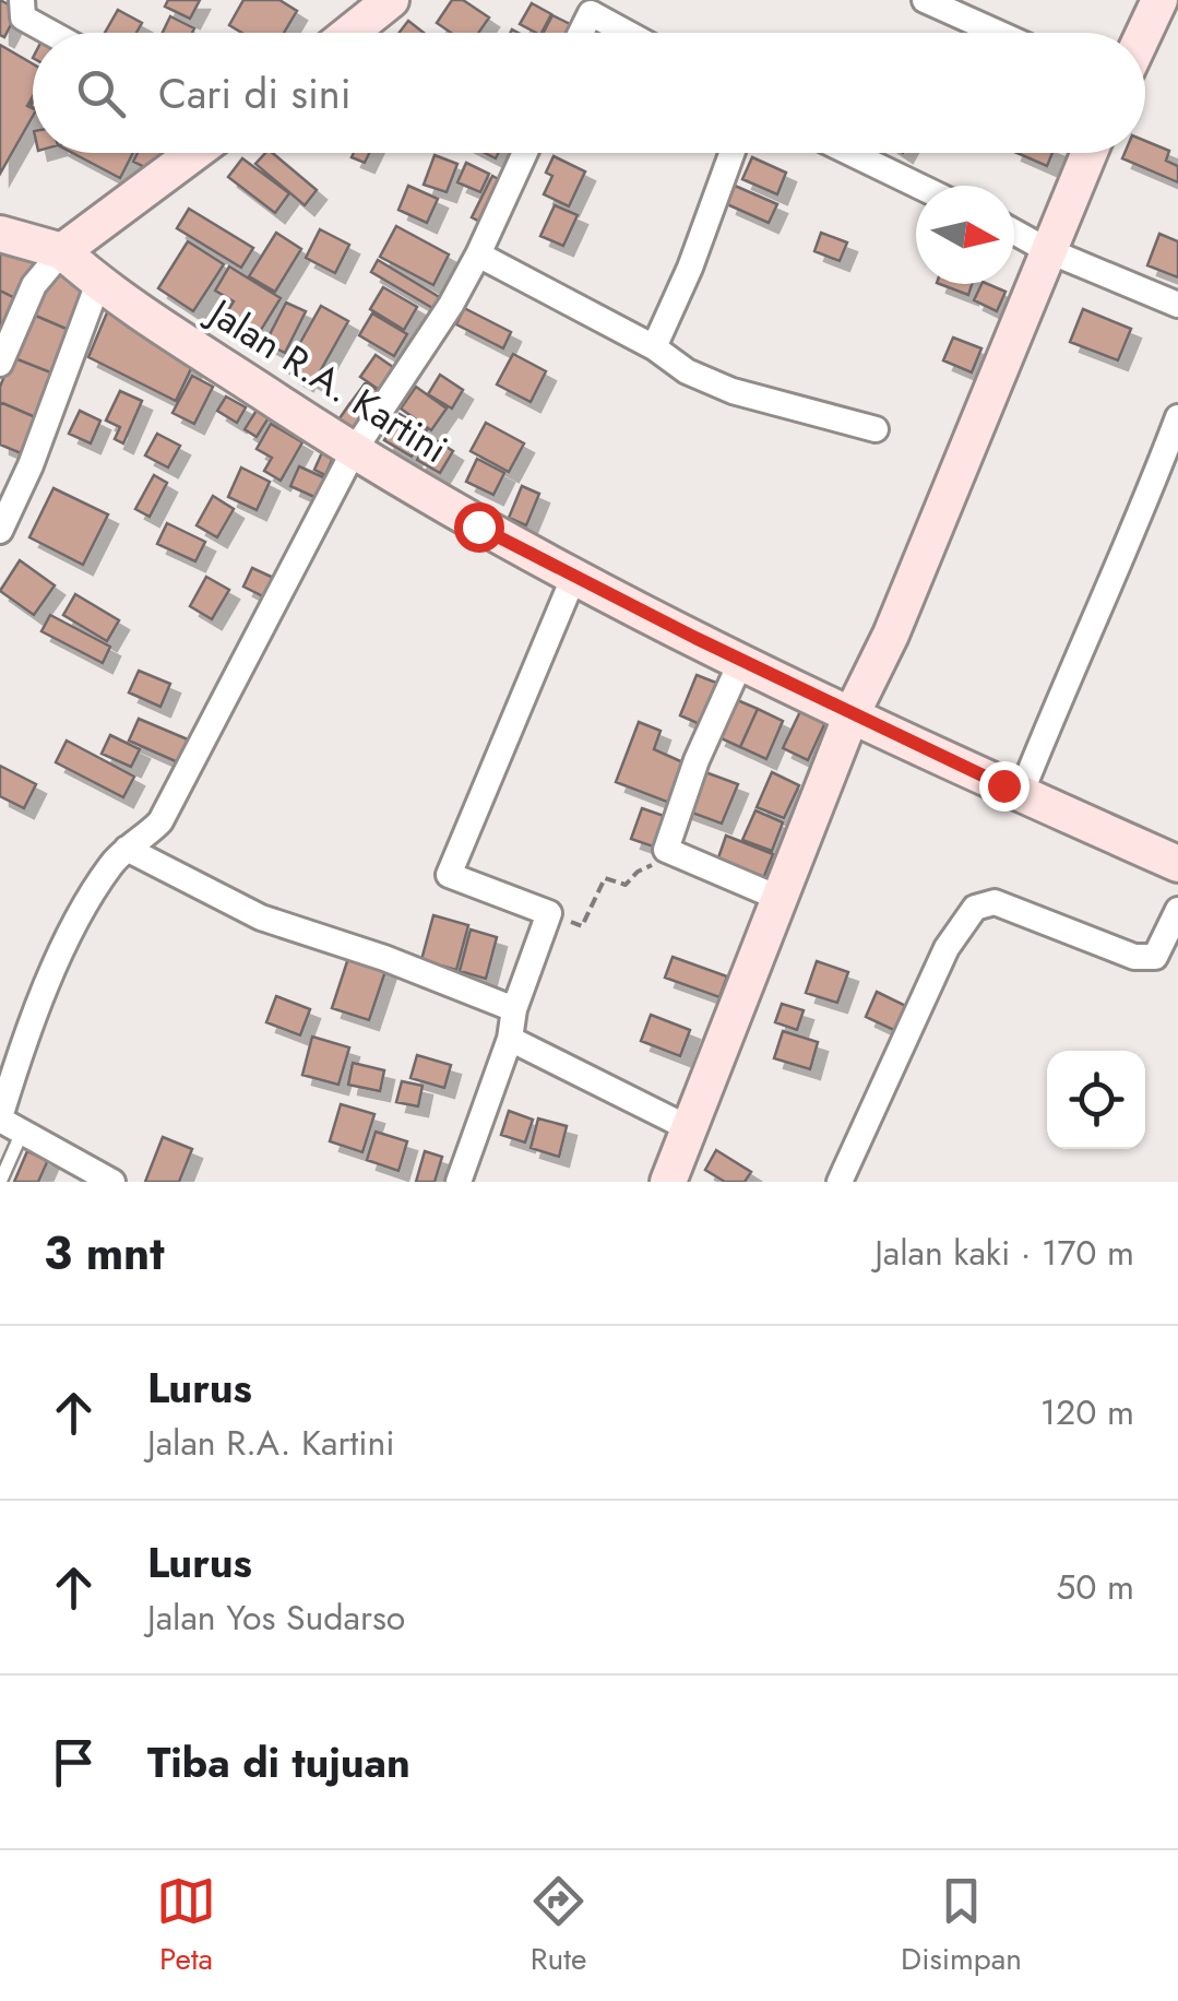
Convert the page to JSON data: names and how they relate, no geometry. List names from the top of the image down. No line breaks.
{"streets":{"street":["Jalan R.A. Kartini"]},"north":"right","page":{"search":"Cari di sini","heading":["3 mnt","Jalan kaki · 170 m"],"list":[["Lurus","Jalan R.A. Kartini","120 m"],["Lurus","Jalan Yos Sudarso","50 m"],"Tiba di tujuan"],"nav":["Peta","Rute","Disimpan"]}}
